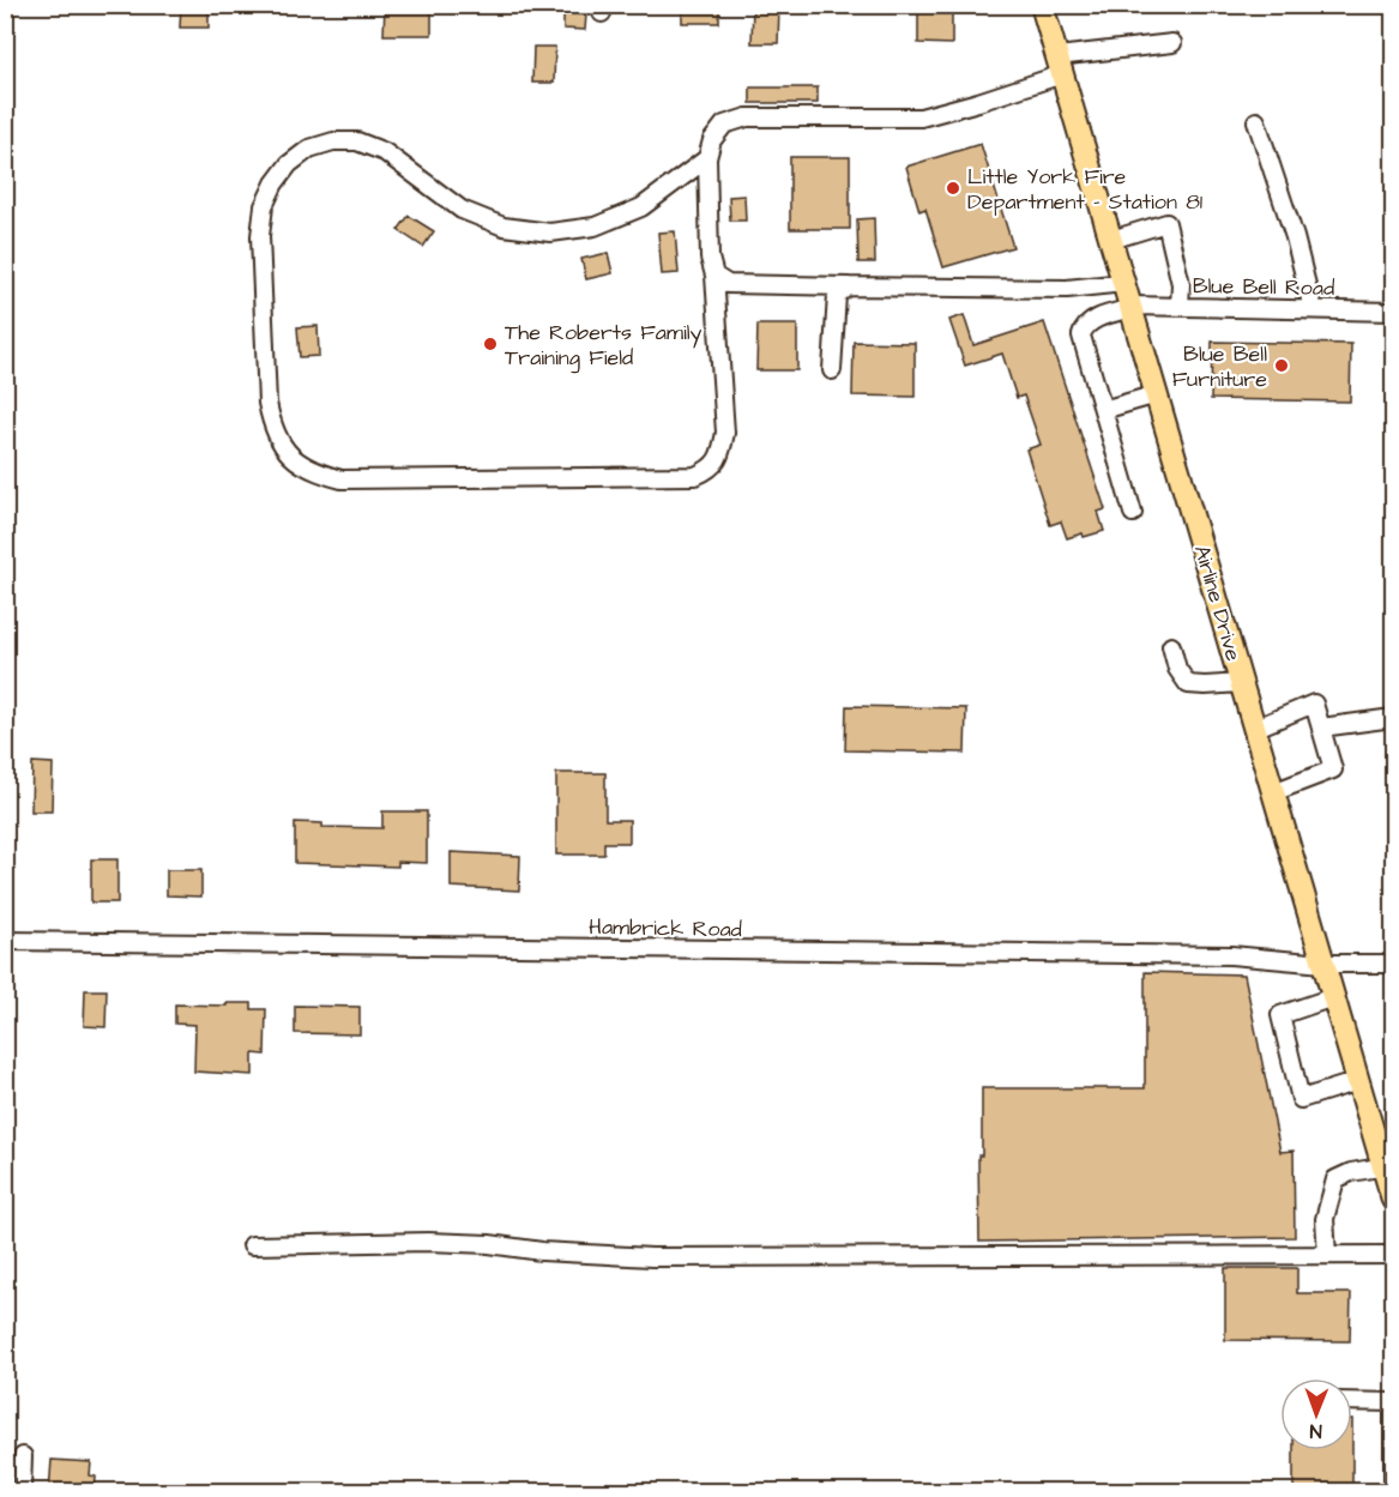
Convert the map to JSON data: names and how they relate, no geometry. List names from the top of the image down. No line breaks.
{"streets":{"main road":["Airline Drive"],"street":["Blue Bell Road","Hambrick Road"]},"crossings":[["Blue Bell Road","Airline Drive"],["Airline Drive","Hambrick Road"]],"places":["Little York Fire Department - Station 81","The Roberts Family Training Field","Blue Bell Furniture"],"north":"bottom"}
